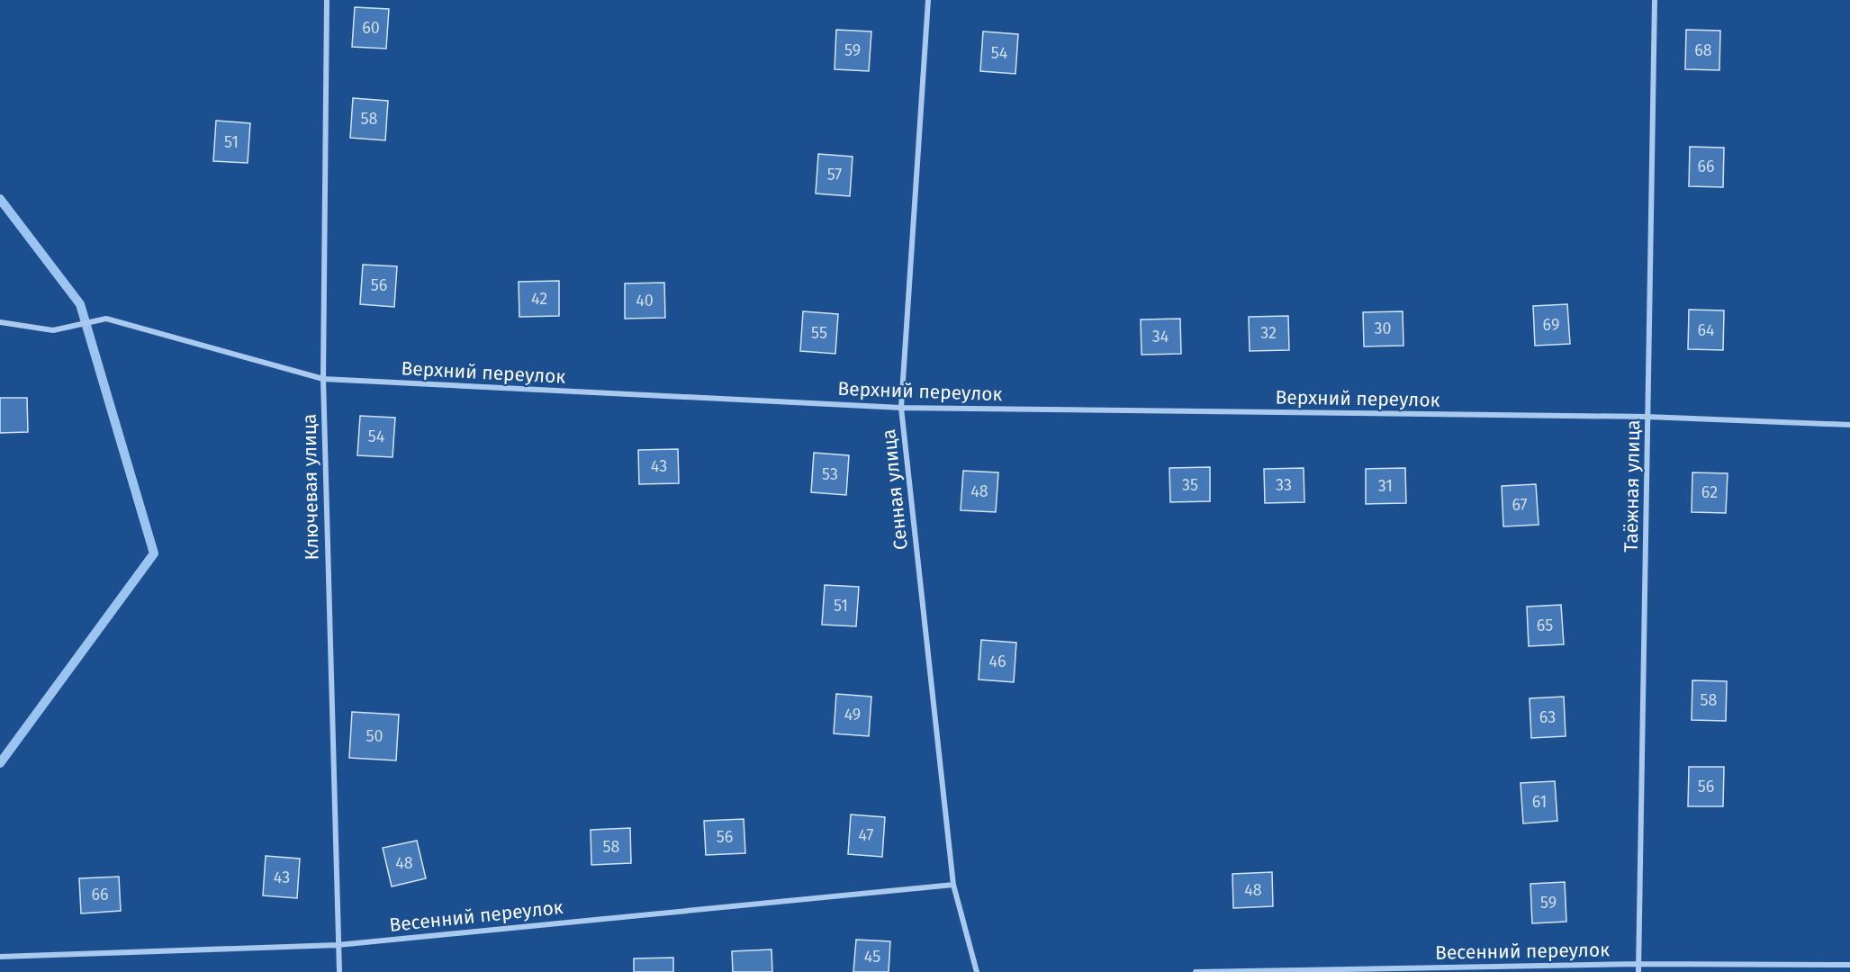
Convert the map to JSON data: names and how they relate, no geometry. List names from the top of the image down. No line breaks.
{"streets":{"street":["Верхний переулок","Таёжная улица","Ключевая улица","Сенная улица","Весенний переулок"]},"crossings":[["Верхний переулок","Таёжная улица"],["Верхний переулок","Ключевая улица"],["Верхний переулок","Сенная улица"],["Таёжная улица","Весенний переулок"],["Ключевая улица","Весенний переулок"],["Сенная улица","Весенний переулок"]],"house_numbers":["60","59","68","54","58","51","66","57","56","42","40","69","30","64","55","32","34","54","43","53","35","33","31","48","62","67","51","65","46","58","49","63","50","56","61","47","56","58","48","43","48","66","59","45"]}
